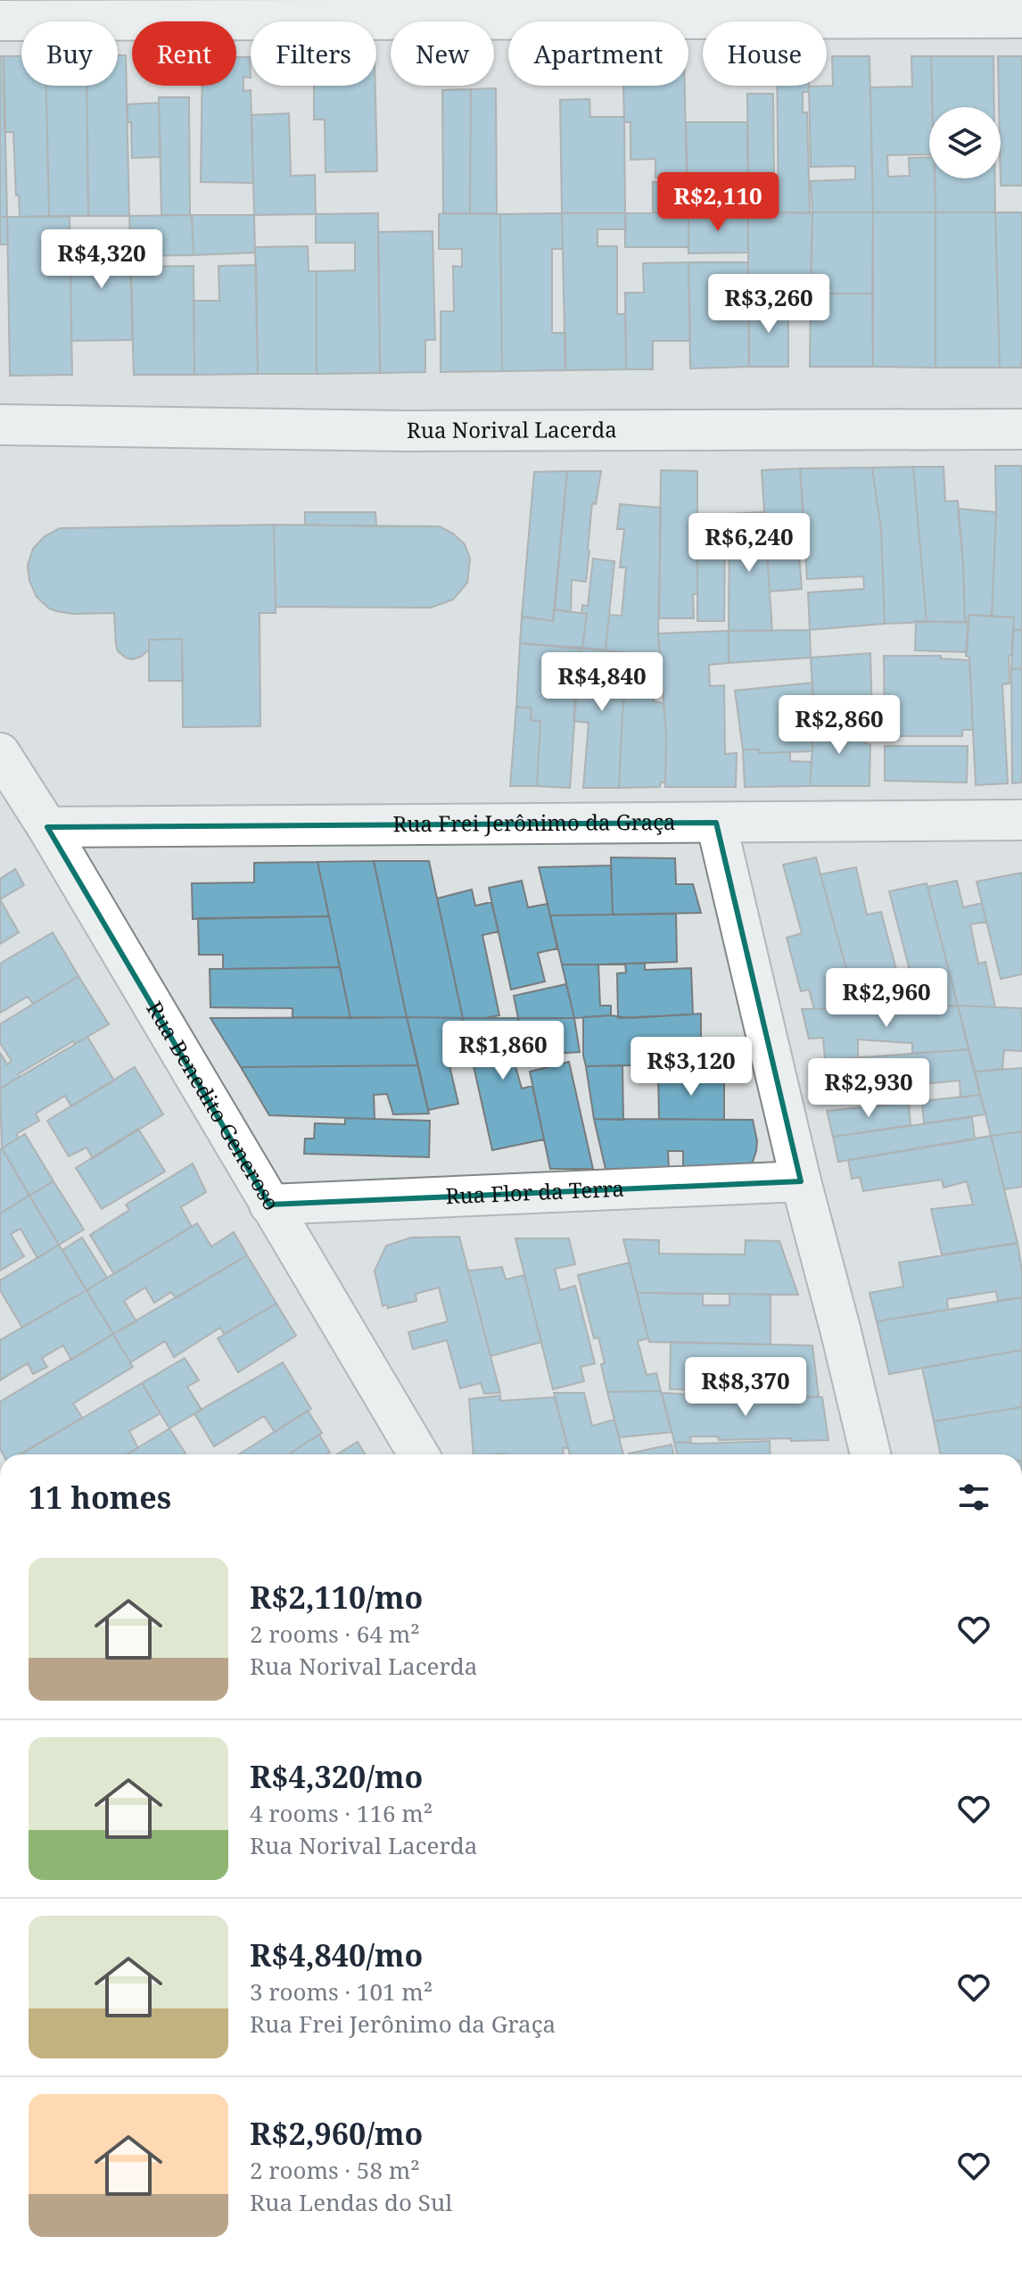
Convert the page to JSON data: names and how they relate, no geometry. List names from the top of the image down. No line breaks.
{"streets":{"street":["Rua Norival Lacerda","Rua Frei Jerônimo da Graça","Rua Benedito Generoso","Rua Flor da Terra"]},"crossings":[["Rua Frei Jerônimo da Graça","Rua Benedito Generoso"],["Rua Benedito Generoso","Rua Flor da Terra"]],"page":{"chip":["Buy","Rent","Filters","New","Apartment","House"],"price":["R$2,110","R$4,320","R$3,260","R$6,240","R$4,840","R$2,860","R$2,960","R$1,860","R$3,120","R$2,930","R$8,370"],"heading":"11 homes","list":[{"name":"R$2,110/mo","note":"2 rooms · 64 m² · Rua Norival Lacerda"},{"name":"R$4,320/mo","note":"4 rooms · 116 m² · Rua Norival Lacerda"},{"name":"R$4,840/mo","note":"3 rooms · 101 m² · Rua Frei Jerônimo da Graça"},{"name":"R$2,960/mo","note":"2 rooms · 58 m² · Rua Lendas do Sul"}]}}
